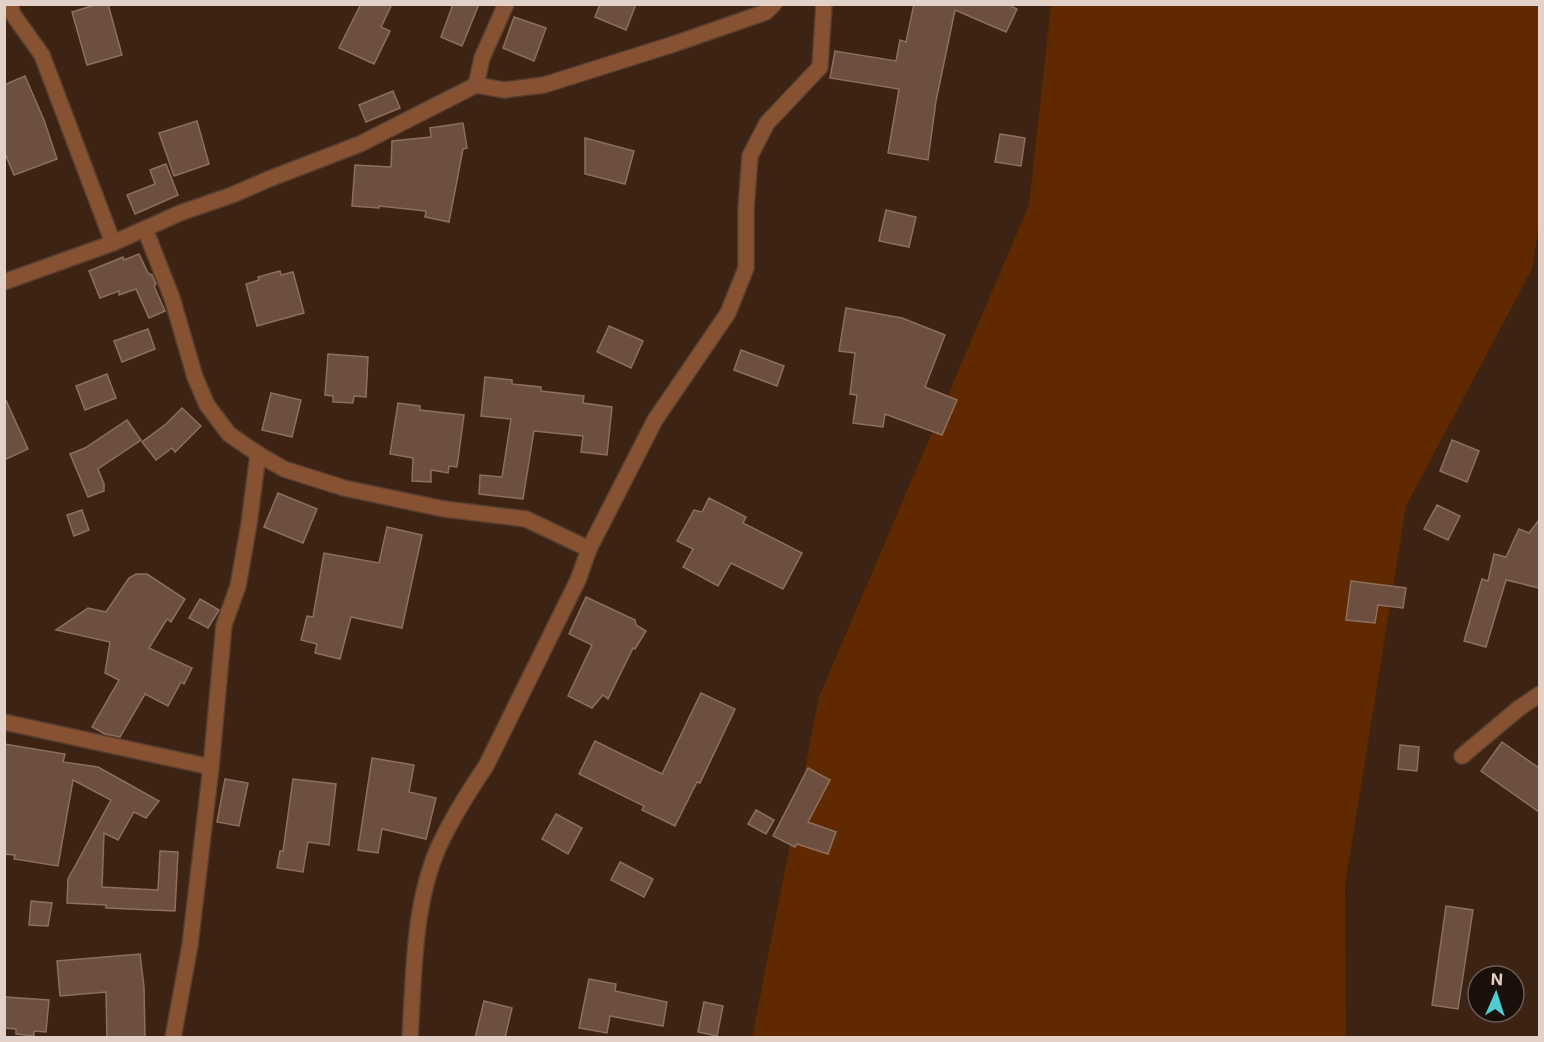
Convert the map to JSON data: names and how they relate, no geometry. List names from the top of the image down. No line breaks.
{"north":"top"}
